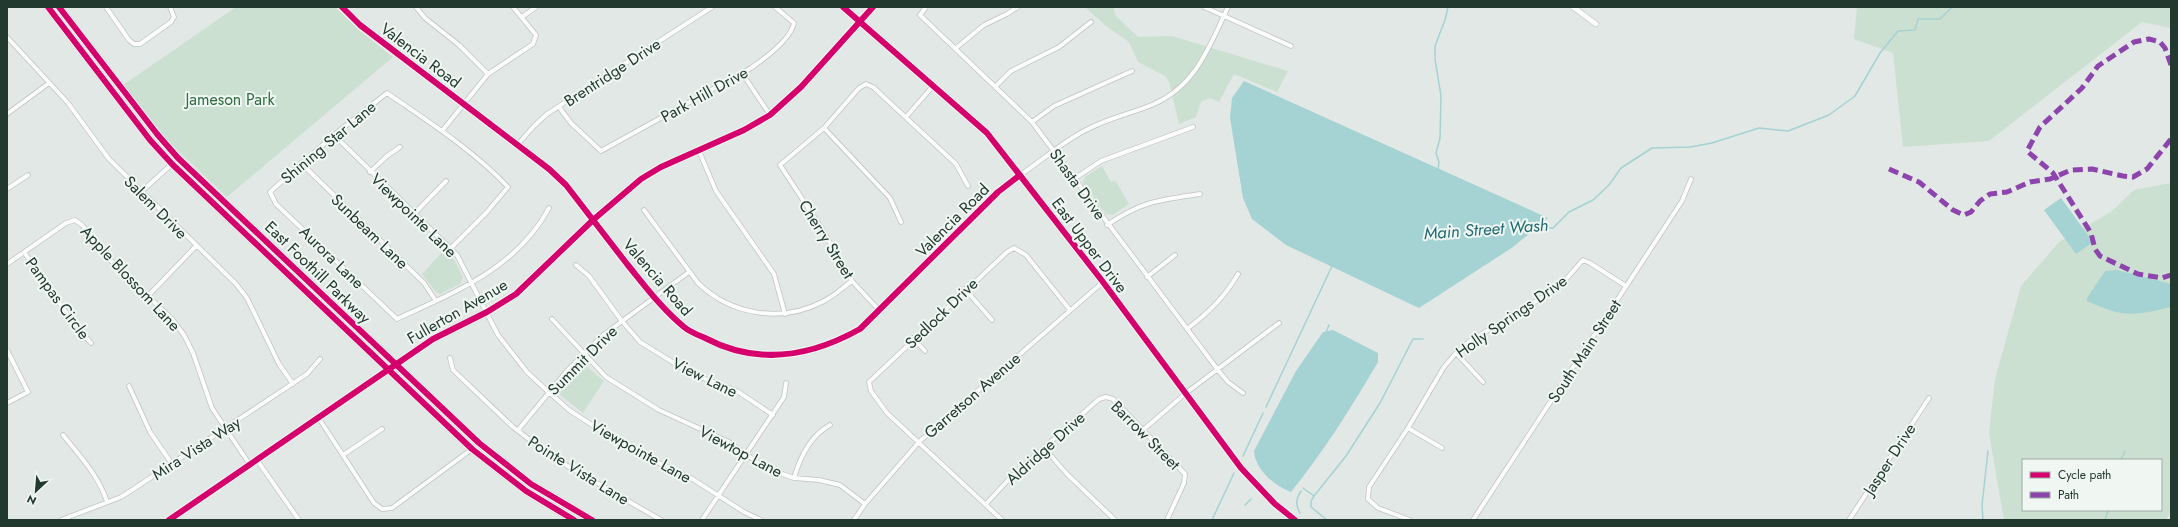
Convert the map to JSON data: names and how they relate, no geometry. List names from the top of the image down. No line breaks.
{"streets":{"main road":["East Upper Drive","East Foothill Parkway","Fullerton Avenue"],"street":["Valencia Road","Brentridge Drive","Park Hill Drive","Shining Star Lane","Shasta Drive","Salem Drive","Viewpointe Lane","Sunbeam Lane","Cherry Street","Aurora Lane","Apple Blossom Lane","Pampas Circle","Sedlock Drive","Holly Springs Drive","South Main Street","Summit Drive","View Lane","Garretson Avenue","Barrow Street","Mira Vista Way","Aldridge Drive","Viewtop Lane","Jasper Drive","Pointe Vista Lane"]},"crossings":[["Valencia Road","Brentridge Drive"],["Valencia Road","Shasta Drive"],["Valencia Road","Cherry Street"],["Valencia Road","East Upper Drive"],["Valencia Road","Fullerton Avenue"],["Valencia Road","Summit Drive"],["Brentridge Drive","Park Hill Drive"],["Shining Star Lane","Viewpointe Lane"],["Shining Star Lane","Sunbeam Lane"],["Shining Star Lane","Aurora Lane"],["Salem Drive","Mira Vista Way"],["Viewpointe Lane","Fullerton Avenue"],["Viewpointe Lane","Summit Drive"],["Sunbeam Lane","Aurora Lane"],["East Upper Drive","Fullerton Avenue"],["East Upper Drive","Garretson Avenue"],["East Foothill Parkway","Fullerton Avenue"],["Apple Blossom Lane","Pampas Circle"],["Apple Blossom Lane","Fullerton Avenue"],["Apple Blossom Lane","Mira Vista Way"],["Sedlock Drive","Garretson Avenue"],["Holly Springs Drive","South Main Street"],["Summit Drive","View Lane"],["Summit Drive","Viewtop Lane"],["Summit Drive","Pointe Vista Lane"],["Garretson Avenue","Viewtop Lane"],["Barrow Street","Aldridge Drive"]],"water":["Main Street Wash"],"parks":["Jameson Park"],"legend":["Cycle path","Path"],"north":"bottom left"}
